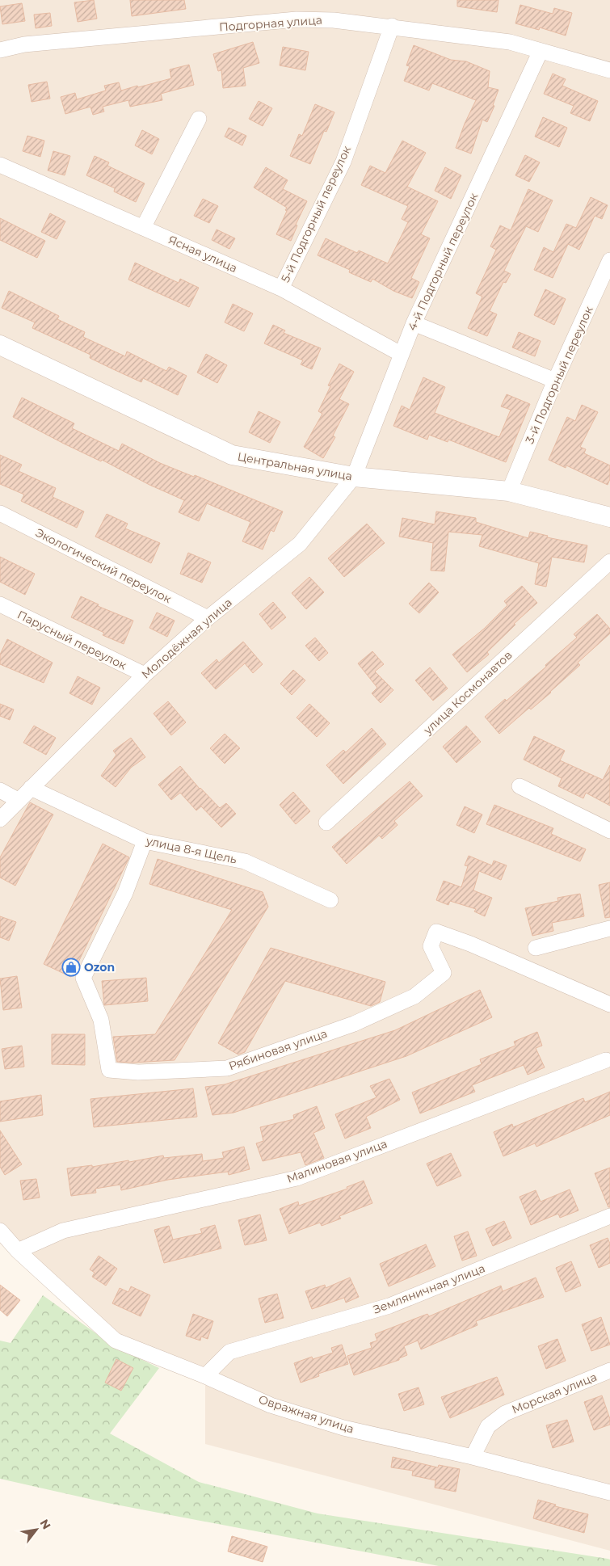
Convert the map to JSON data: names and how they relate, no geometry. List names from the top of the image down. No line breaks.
{"streets":{"street":["Подгорная улица","5-й Подгорный переулок","Ясная улица","4-й Подгорный переулок","3-й Подгорный переулок","Центральная улица","Экологический переулок","Молодёжная улица","Парусный переулок","улица Космонавтов","улица 8-я Щель","Рябиновая улица","Малиновая улица","Земляничная улица","Морская улица","Овражная улица"]},"crossings":[["Подгорная улица","5-й Подгорный переулок"],["Подгорная улица","4-й Подгорный переулок"],["5-й Подгорный переулок","Ясная улица"],["Ясная улица","4-й Подгорный переулок"],["4-й Подгорный переулок","Центральная улица"],["4-й Подгорный переулок","Молодёжная улица"],["3-й Подгорный переулок","Центральная улица"],["Центральная улица","Молодёжная улица"],["Экологический переулок","Молодёжная улица"],["Молодёжная улица","Парусный переулок"],["Молодёжная улица","улица 8-я Щель"],["улица 8-я Щель","Рябиновая улица"],["Малиновая улица","Овражная улица"],["Земляничная улица","Овражная улица"],["Морская улица","Овражная улица"]],"places":{"shop":["Ozon"]},"north":"top right"}
